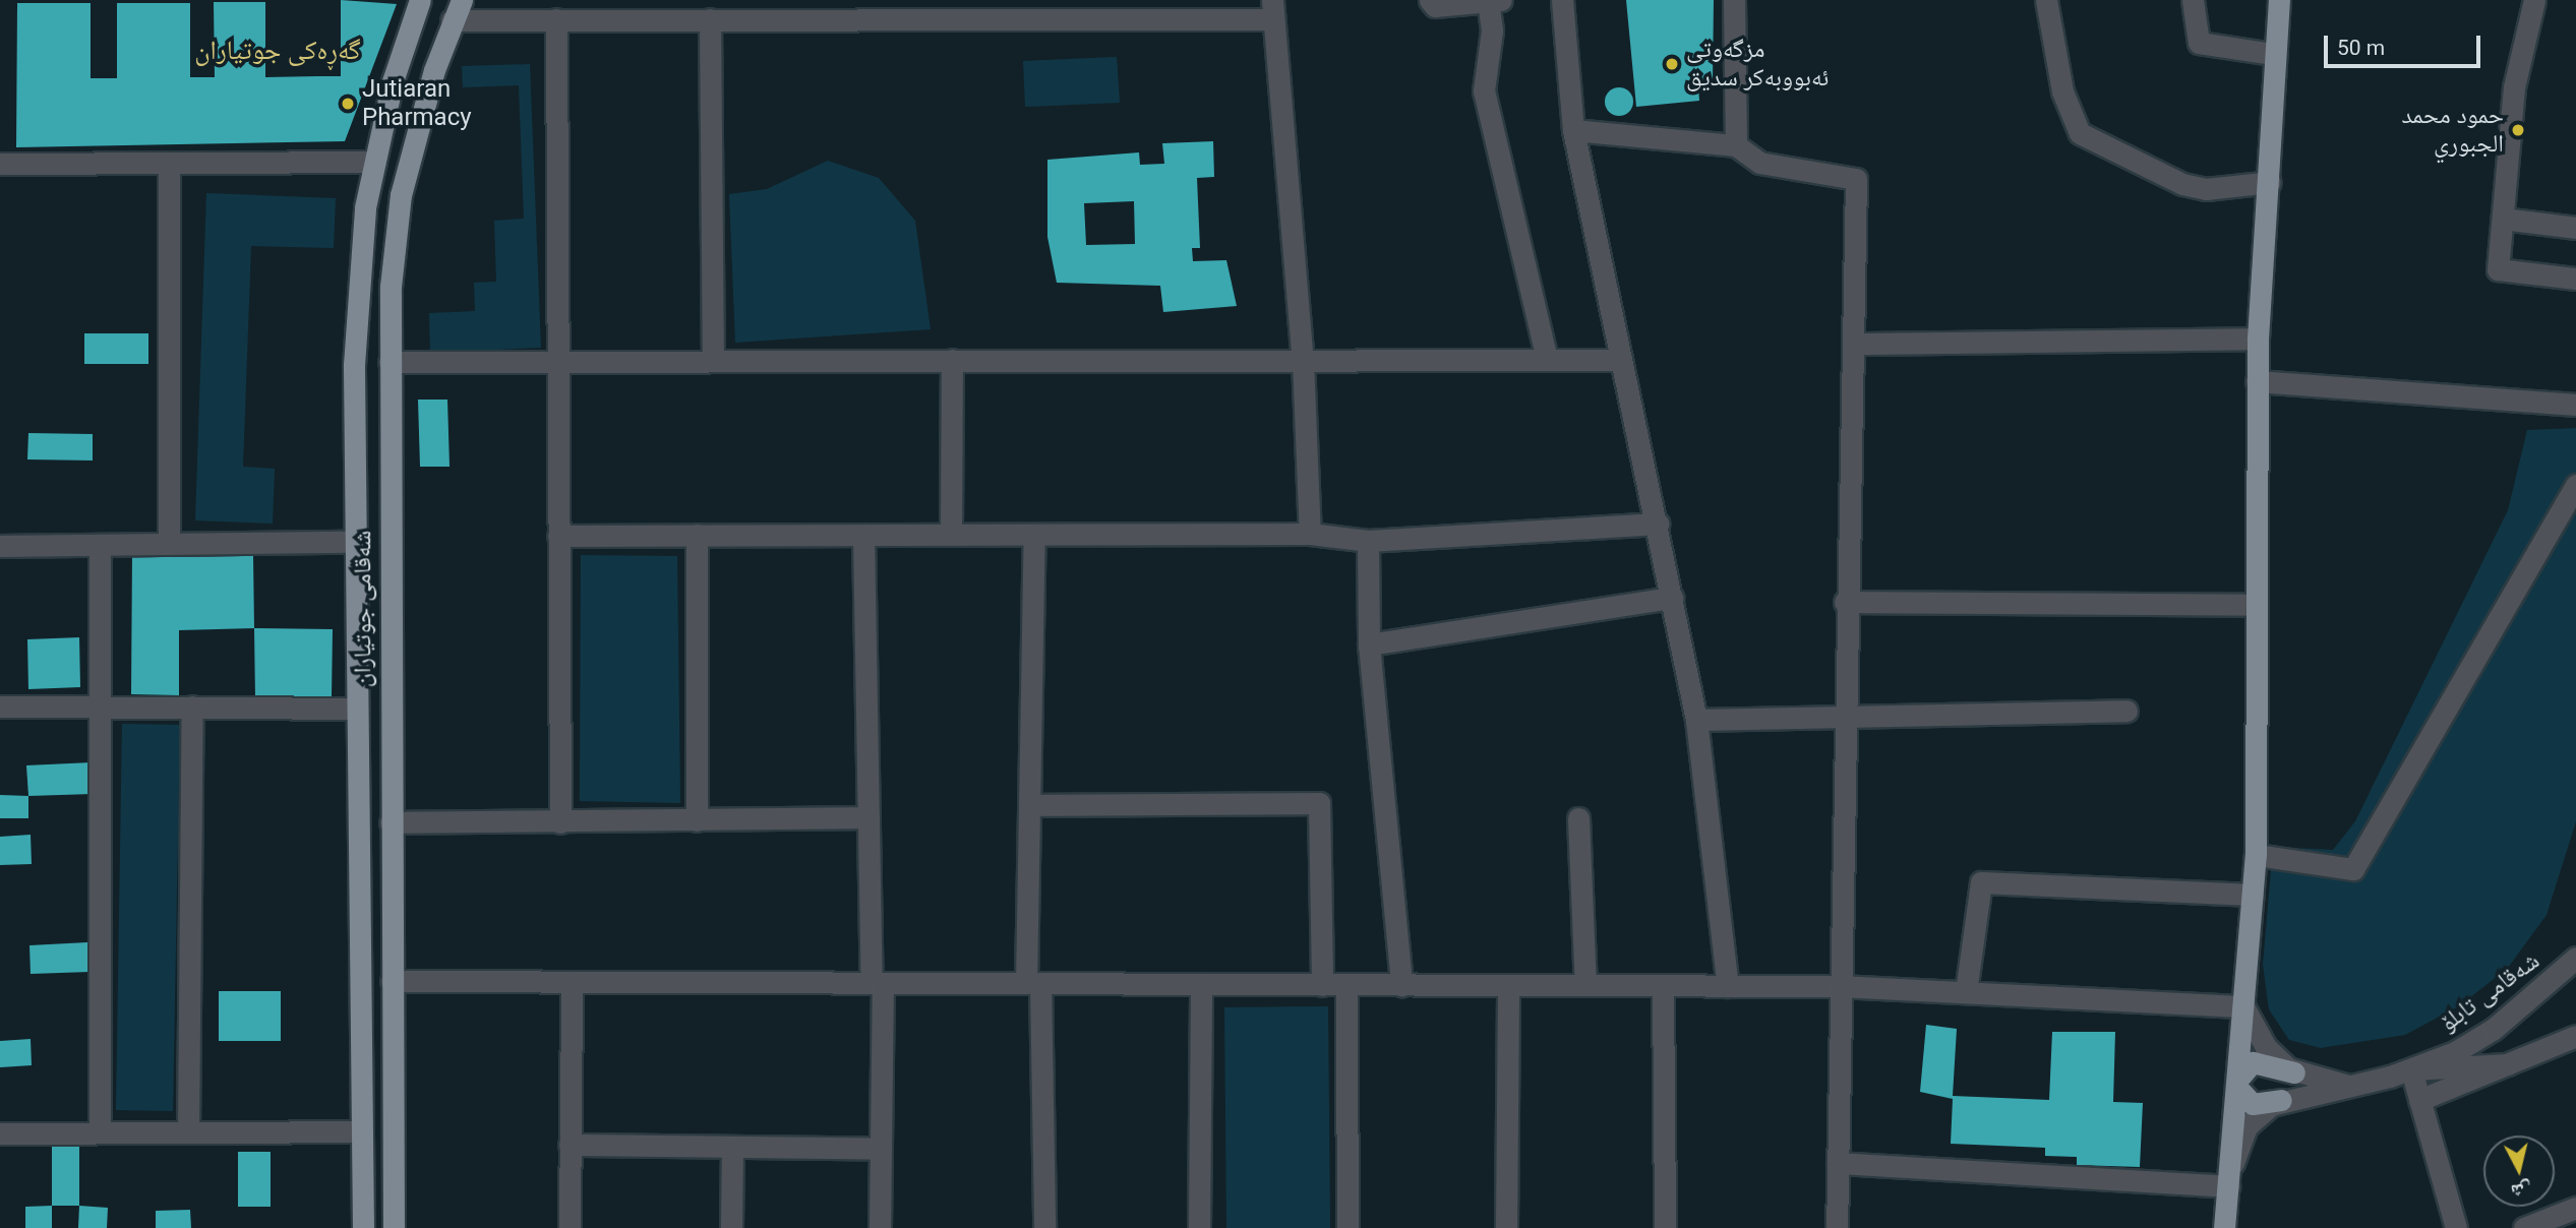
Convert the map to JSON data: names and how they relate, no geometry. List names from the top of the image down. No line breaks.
{"streets":{"main road":["شەقامی جوتیاران"],"street":["شەقامی تابلۆ"]},"districts":["گەڕەکی جوتیاران"],"places":["مزگەوتی ئەبووبەکر سدیق","Jutiaran Pharmacy","حمود محمد الجبوري"],"scale_bar":"50 m","north":"bottom"}
